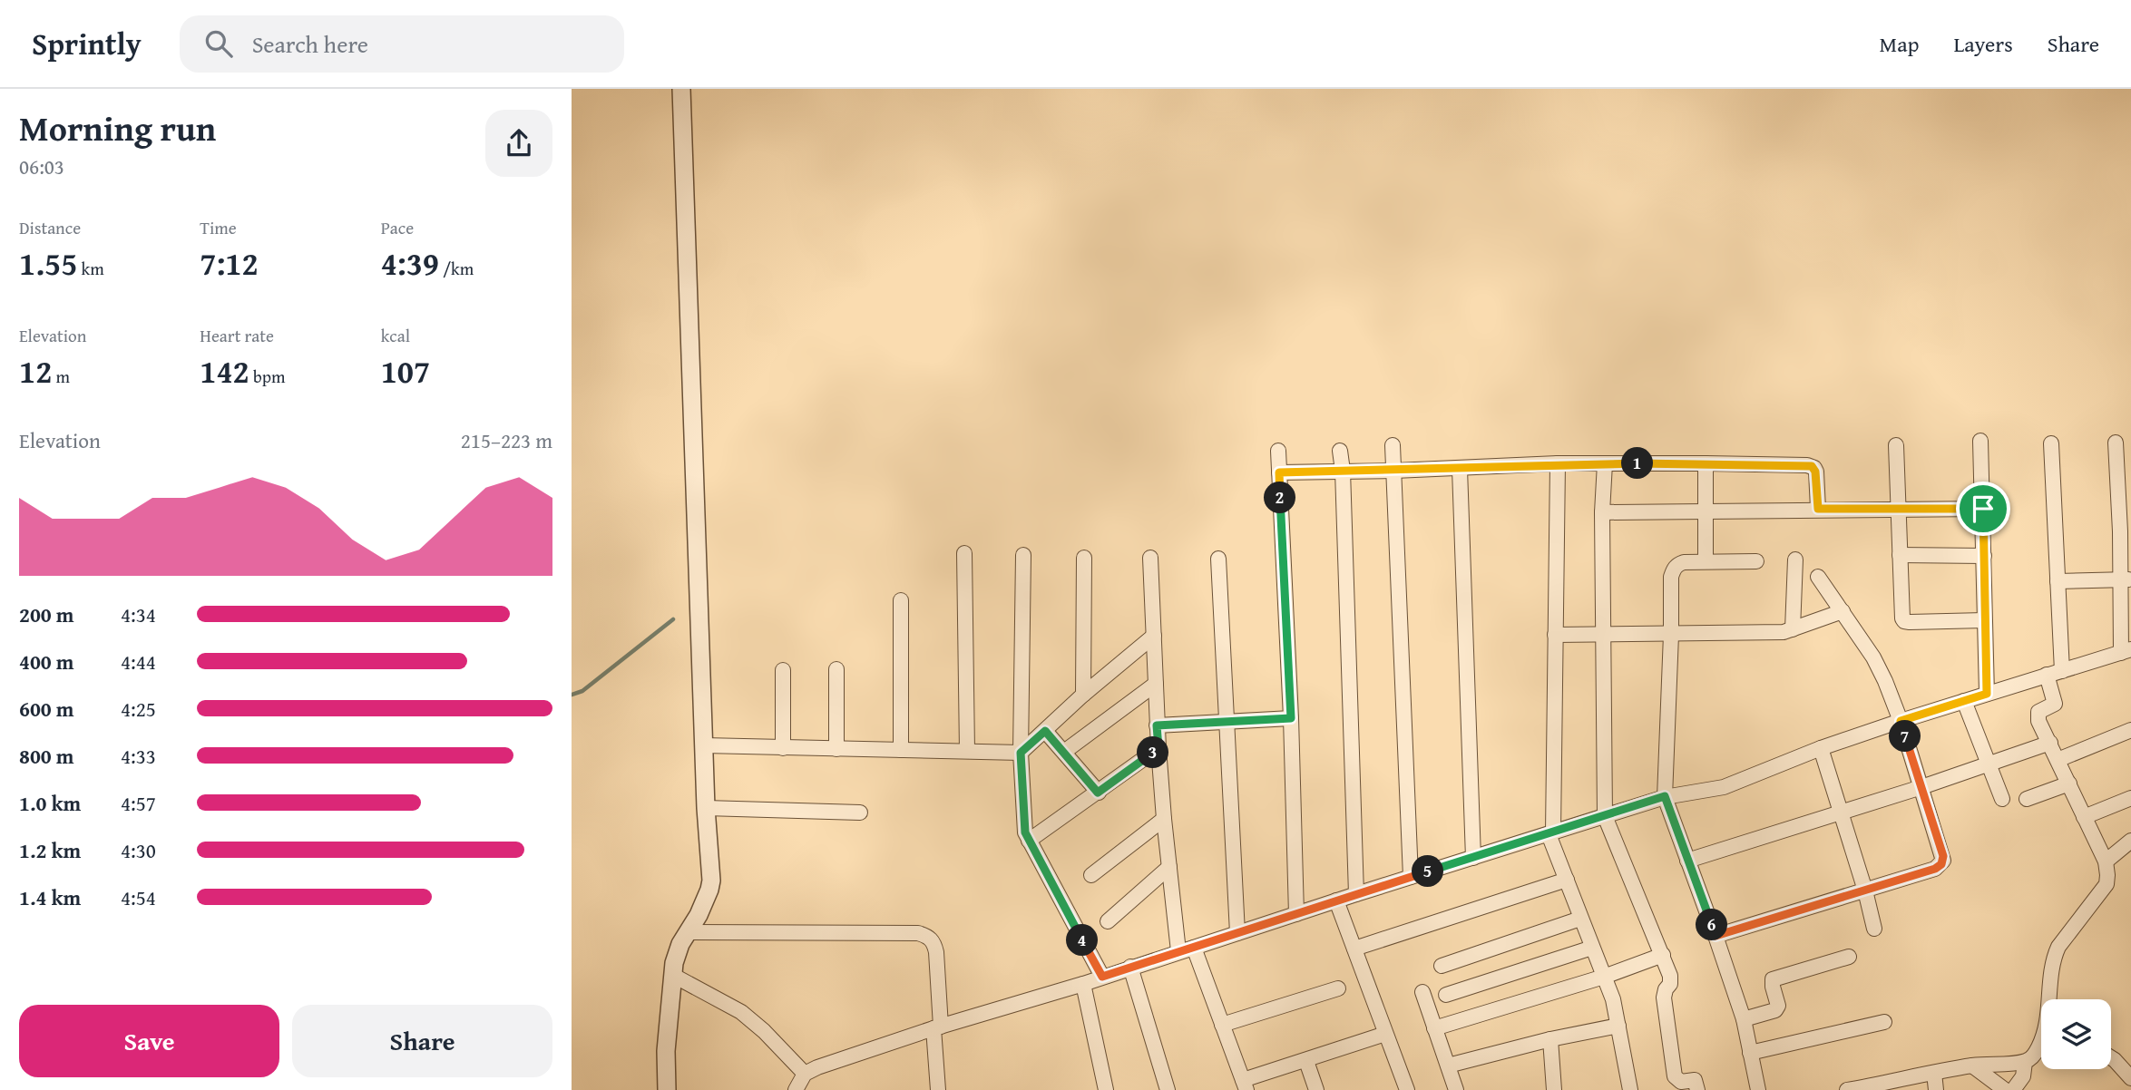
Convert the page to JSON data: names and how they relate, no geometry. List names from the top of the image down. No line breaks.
{"page":{"header":"Sprintly","search":"Search here","nav":["Map","Layers","Share"],"heading":["Morning run","06:03"],"stats":[["Distance","1.55 km"],["Time","7:12"],["Pace","4:39 /km"],["Elevation","12 m"],["Heart rate","142 bpm"],["kcal","107"]],"chart":["Elevation","215–223 m"],"pins":["1","2","7","3","5","6","4"],"list":[{"name":"200 m","note":"4:34"},{"name":"400 m","note":"4:44"},{"name":"600 m","note":"4:25"},{"name":"800 m","note":"4:33"},{"name":"1.0 km","note":"4:57"},{"name":"1.2 km","note":"4:30"},{"name":"1.4 km","note":"4:54"}],"buttons":["Save","Share"]}}
